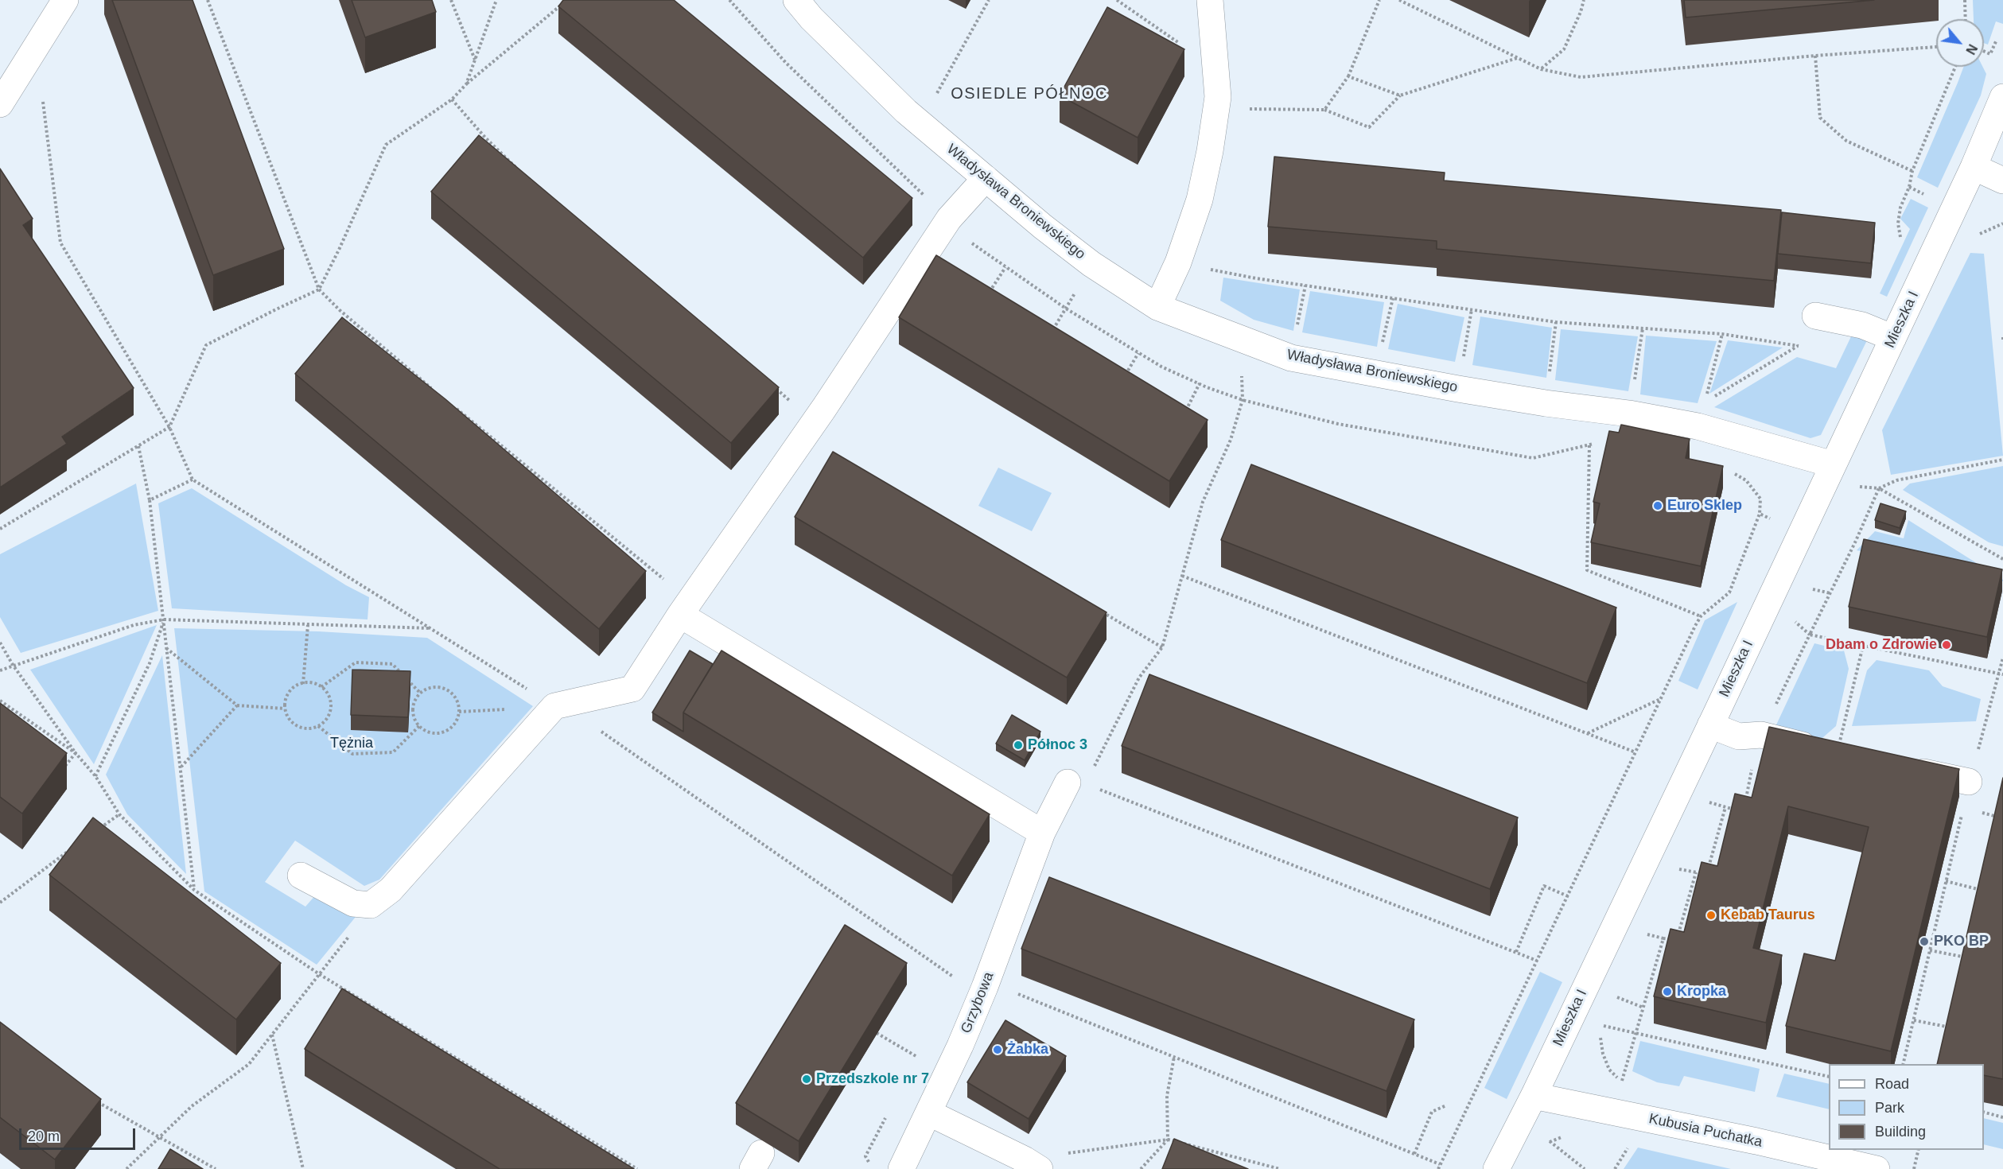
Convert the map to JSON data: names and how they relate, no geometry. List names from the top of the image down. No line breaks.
{"streets":{"street":["Władysława Broniewskiego","Mieszka I","Grzybowa","Kubusia Puchatka"]},"crossings":[["Władysława Broniewskiego","Mieszka I"],["Mieszka I","Kubusia Puchatka"]],"districts":["OSIEDLE PÓŁNOC"],"parks":["Tężnia"],"places":["Euro Sklep","Dbam o Zdrowie","Północ 3","Kebab Taurus","PKO BP","Kropka","Żabka","Przedszkole nr 7"],"legend":["Road","Park","Building"],"scale_bar":"20 m","north":"bottom right"}
